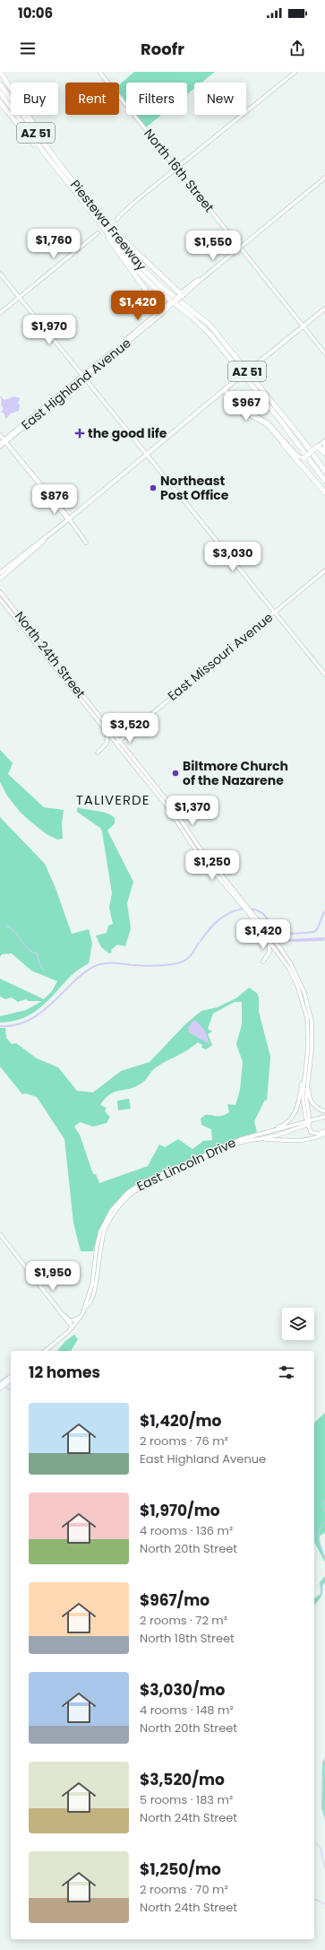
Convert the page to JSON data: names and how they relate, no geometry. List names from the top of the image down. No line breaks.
{"streets":{"highway":["AZ 51","Piestewa Freeway"],"main road":["North 16th Street","East Highland Avenue","North 24th Street","East Missouri Avenue","East Lincoln Drive"]},"crossings":[["North 24th Street","East Missouri Avenue"],["North 24th Street","East Lincoln Drive"]],"districts":["TALIVERDE"],"places":{"health":["the good life"],"other":["Northeast Post Office","Biltmore Church of the Nazarene"]},"page":{"status":"10:06","header":"Roofr","chip":["Buy","Rent","Filters","New"],"price":["$1,760","$1,550","$1,420","$1,970","$967","$876","$3,030","$3,520","$1,370","$1,250","$1,420","$1,950"],"heading":"12 homes","list":[{"name":"$1,420/mo","note":"2 rooms · 76 m² · East Highland Avenue"},{"name":"$1,970/mo","note":"4 rooms · 136 m² · North 20th Street"},{"name":"$967/mo","note":"2 rooms · 72 m² · North 18th Street"},{"name":"$3,030/mo","note":"4 rooms · 148 m² · North 20th Street"},{"name":"$3,520/mo","note":"5 rooms · 183 m² · North 24th Street"},{"name":"$1,250/mo","note":"2 rooms · 70 m² · North 24th Street"}]}}
